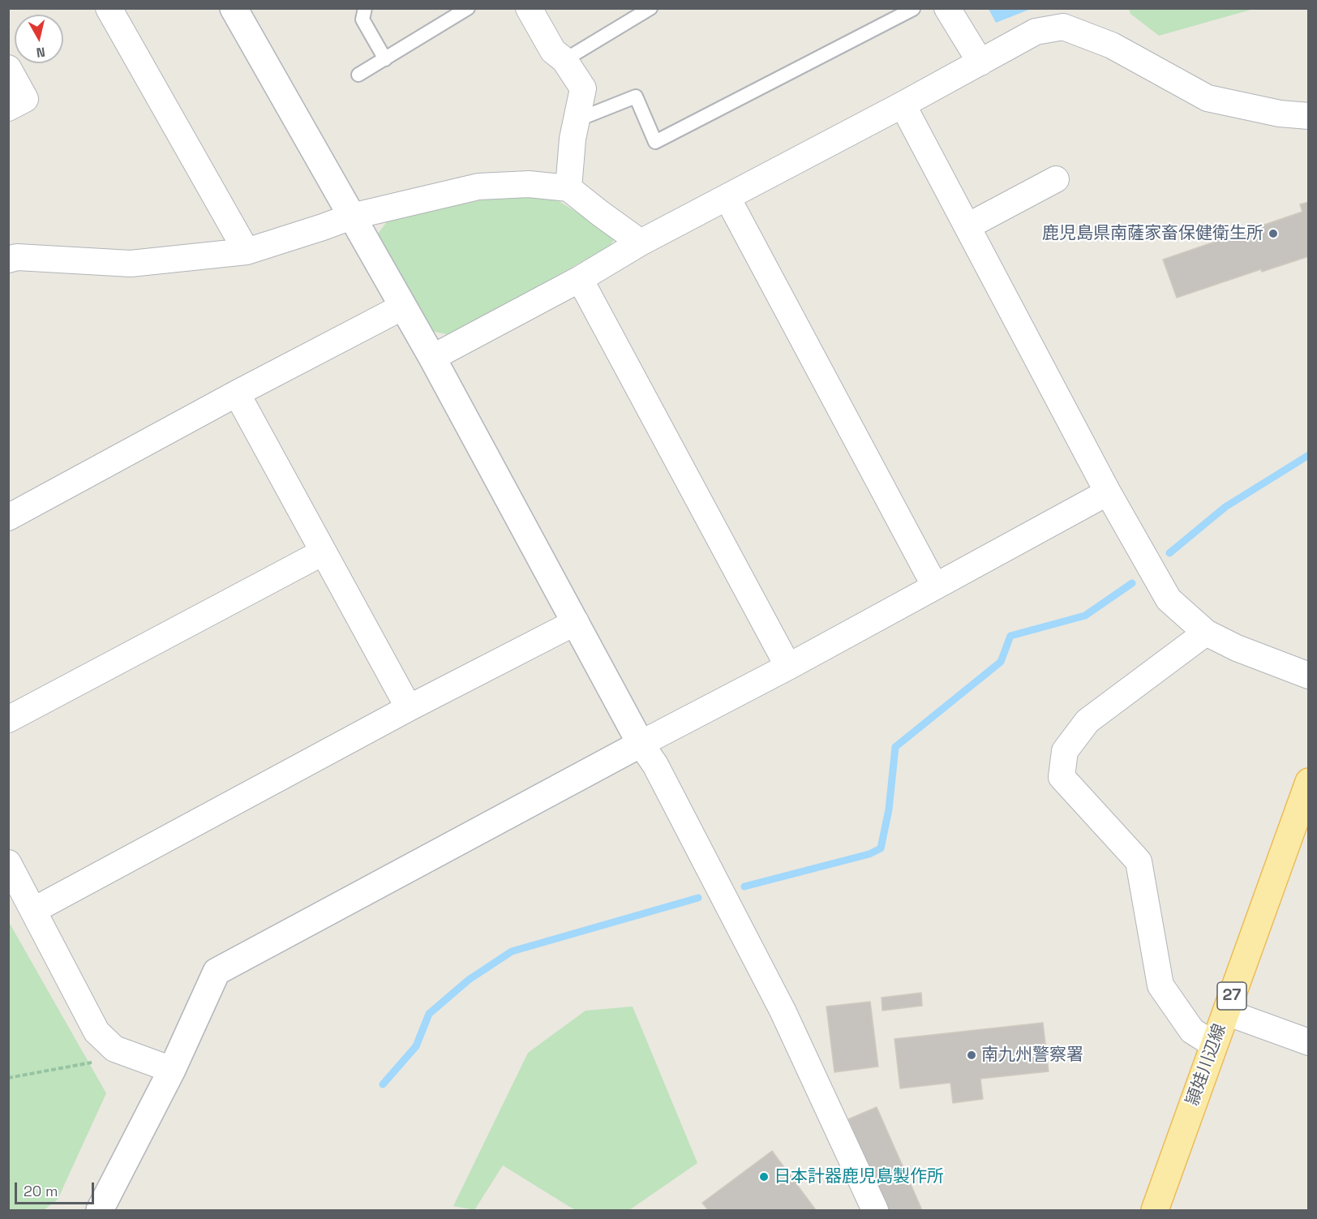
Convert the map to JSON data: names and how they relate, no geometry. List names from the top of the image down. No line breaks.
{"streets":{"main road":["27","頴娃川辺線"]},"places":["鹿児島県南薩家畜保健衛生所","南九州警察署","日本計器鹿児島製作所"],"scale_bar":"20 m","north":"bottom"}
